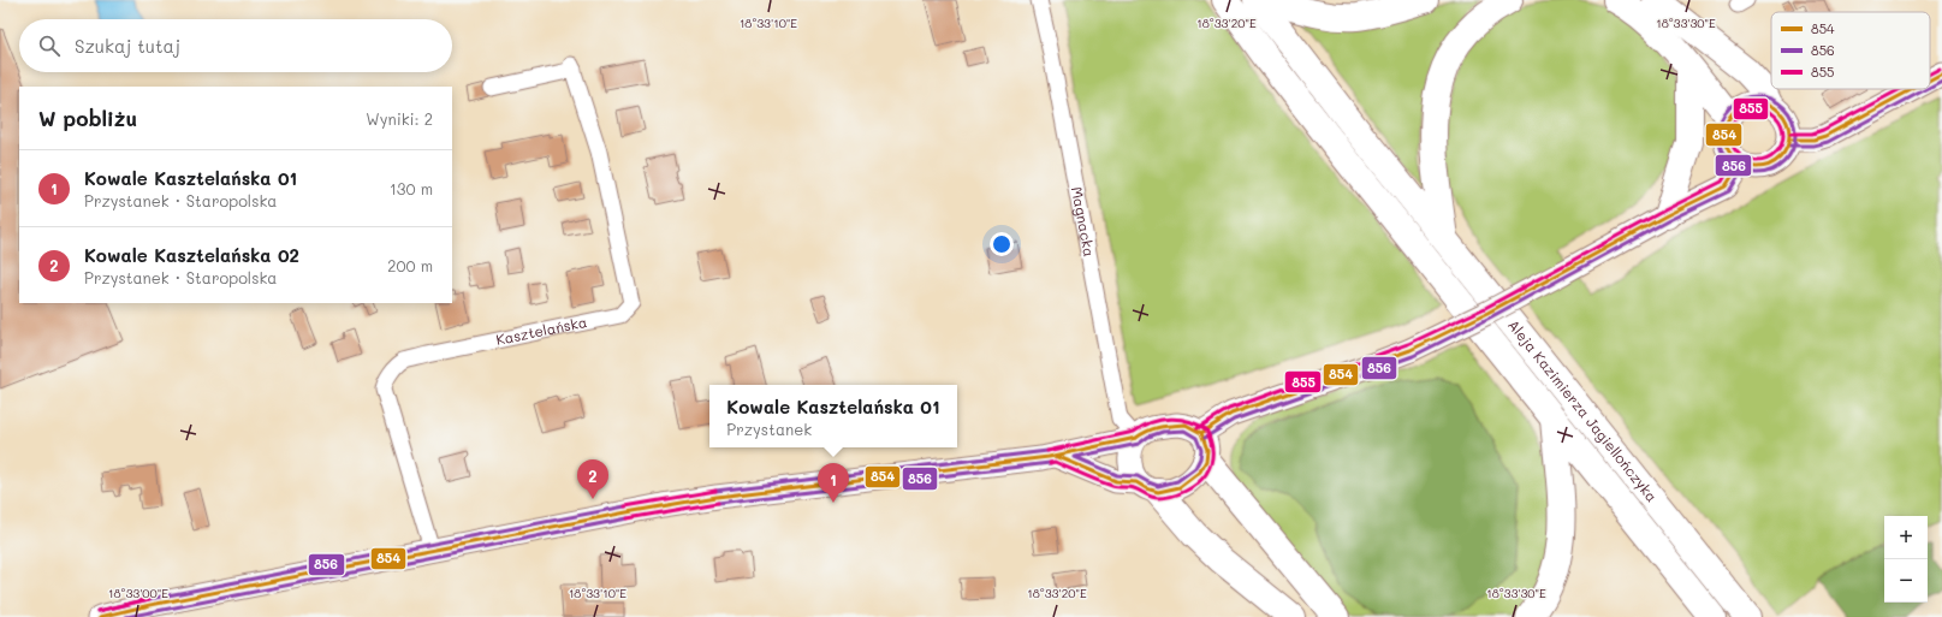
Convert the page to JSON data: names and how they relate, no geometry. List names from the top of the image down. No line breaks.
{"streets":{"highway":["Aleja Kazimierza Jagiellończyka"],"street":["Magnacka","Kasztelańska"]},"lines":["transit line 855","transit line 854","transit line 856"],"legend":["854","856","855"],"page":{"search":"Szukaj tutaj","heading":["W pobliżu","Wyniki: 2"],"list":[{"mark":"1","name":"Kowale Kasztelańska 01","note":"Przystanek · Staropolska","value":"130 m"},{"mark":"2","name":"Kowale Kasztelańska 02","note":"Przystanek · Staropolska","value":"200 m"}],"popup":["Kowale Kasztelańska 01","Przystanek"],"pins":["2","1"],"map_buttons":["+","−"]},"coordinates":["18°33'10\"E","18°33'20\"E","18°33'30\"E","18°33'00\"E"]}
